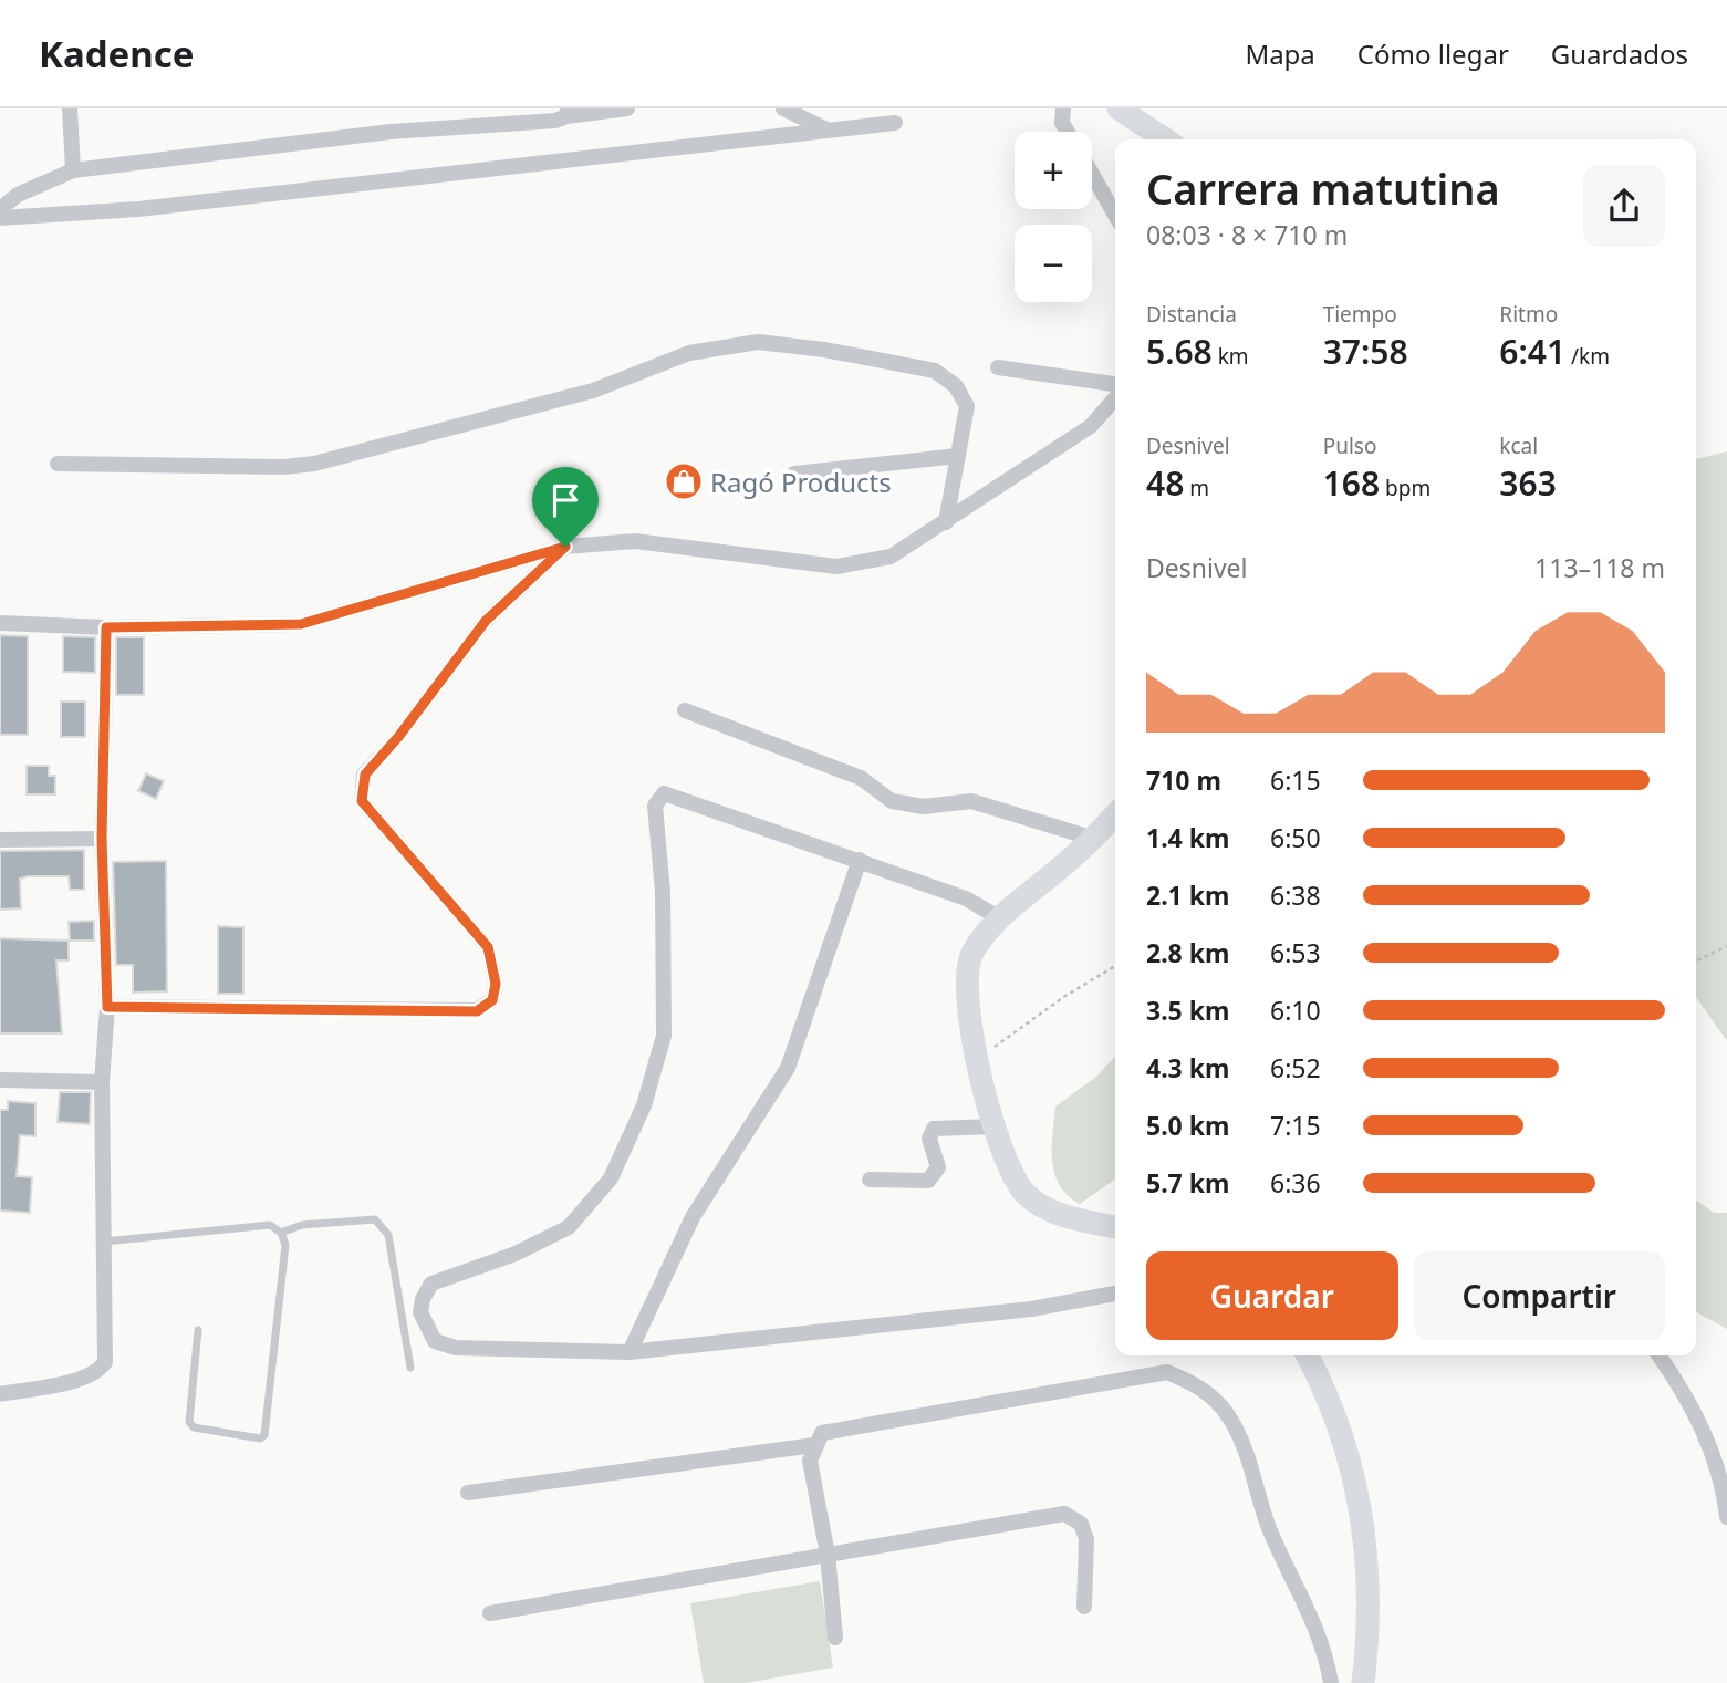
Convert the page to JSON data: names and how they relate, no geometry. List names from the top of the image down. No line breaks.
{"places":{"shop":["Ragó Products"]},"page":{"header":"Kadence","nav":["Mapa","Cómo llegar","Guardados"],"map_buttons":["+","−"],"heading":["Carrera matutina","08:03 · 8 × 710 m"],"stats":[["Distancia","5.68 km"],["Tiempo","37:58"],["Ritmo","6:41 /km"],["Desnivel","48 m"],["Pulso","168 bpm"],["kcal","363"]],"chart":["Desnivel","113–118 m"],"list":[{"name":"710 m","note":"6:15"},{"name":"1.4 km","note":"6:50"},{"name":"2.1 km","note":"6:38"},{"name":"2.8 km","note":"6:53"},{"name":"3.5 km","note":"6:10"},{"name":"4.3 km","note":"6:52"},{"name":"5.0 km","note":"7:15"},{"name":"5.7 km","note":"6:36"}],"buttons":["Guardar","Compartir"]}}
